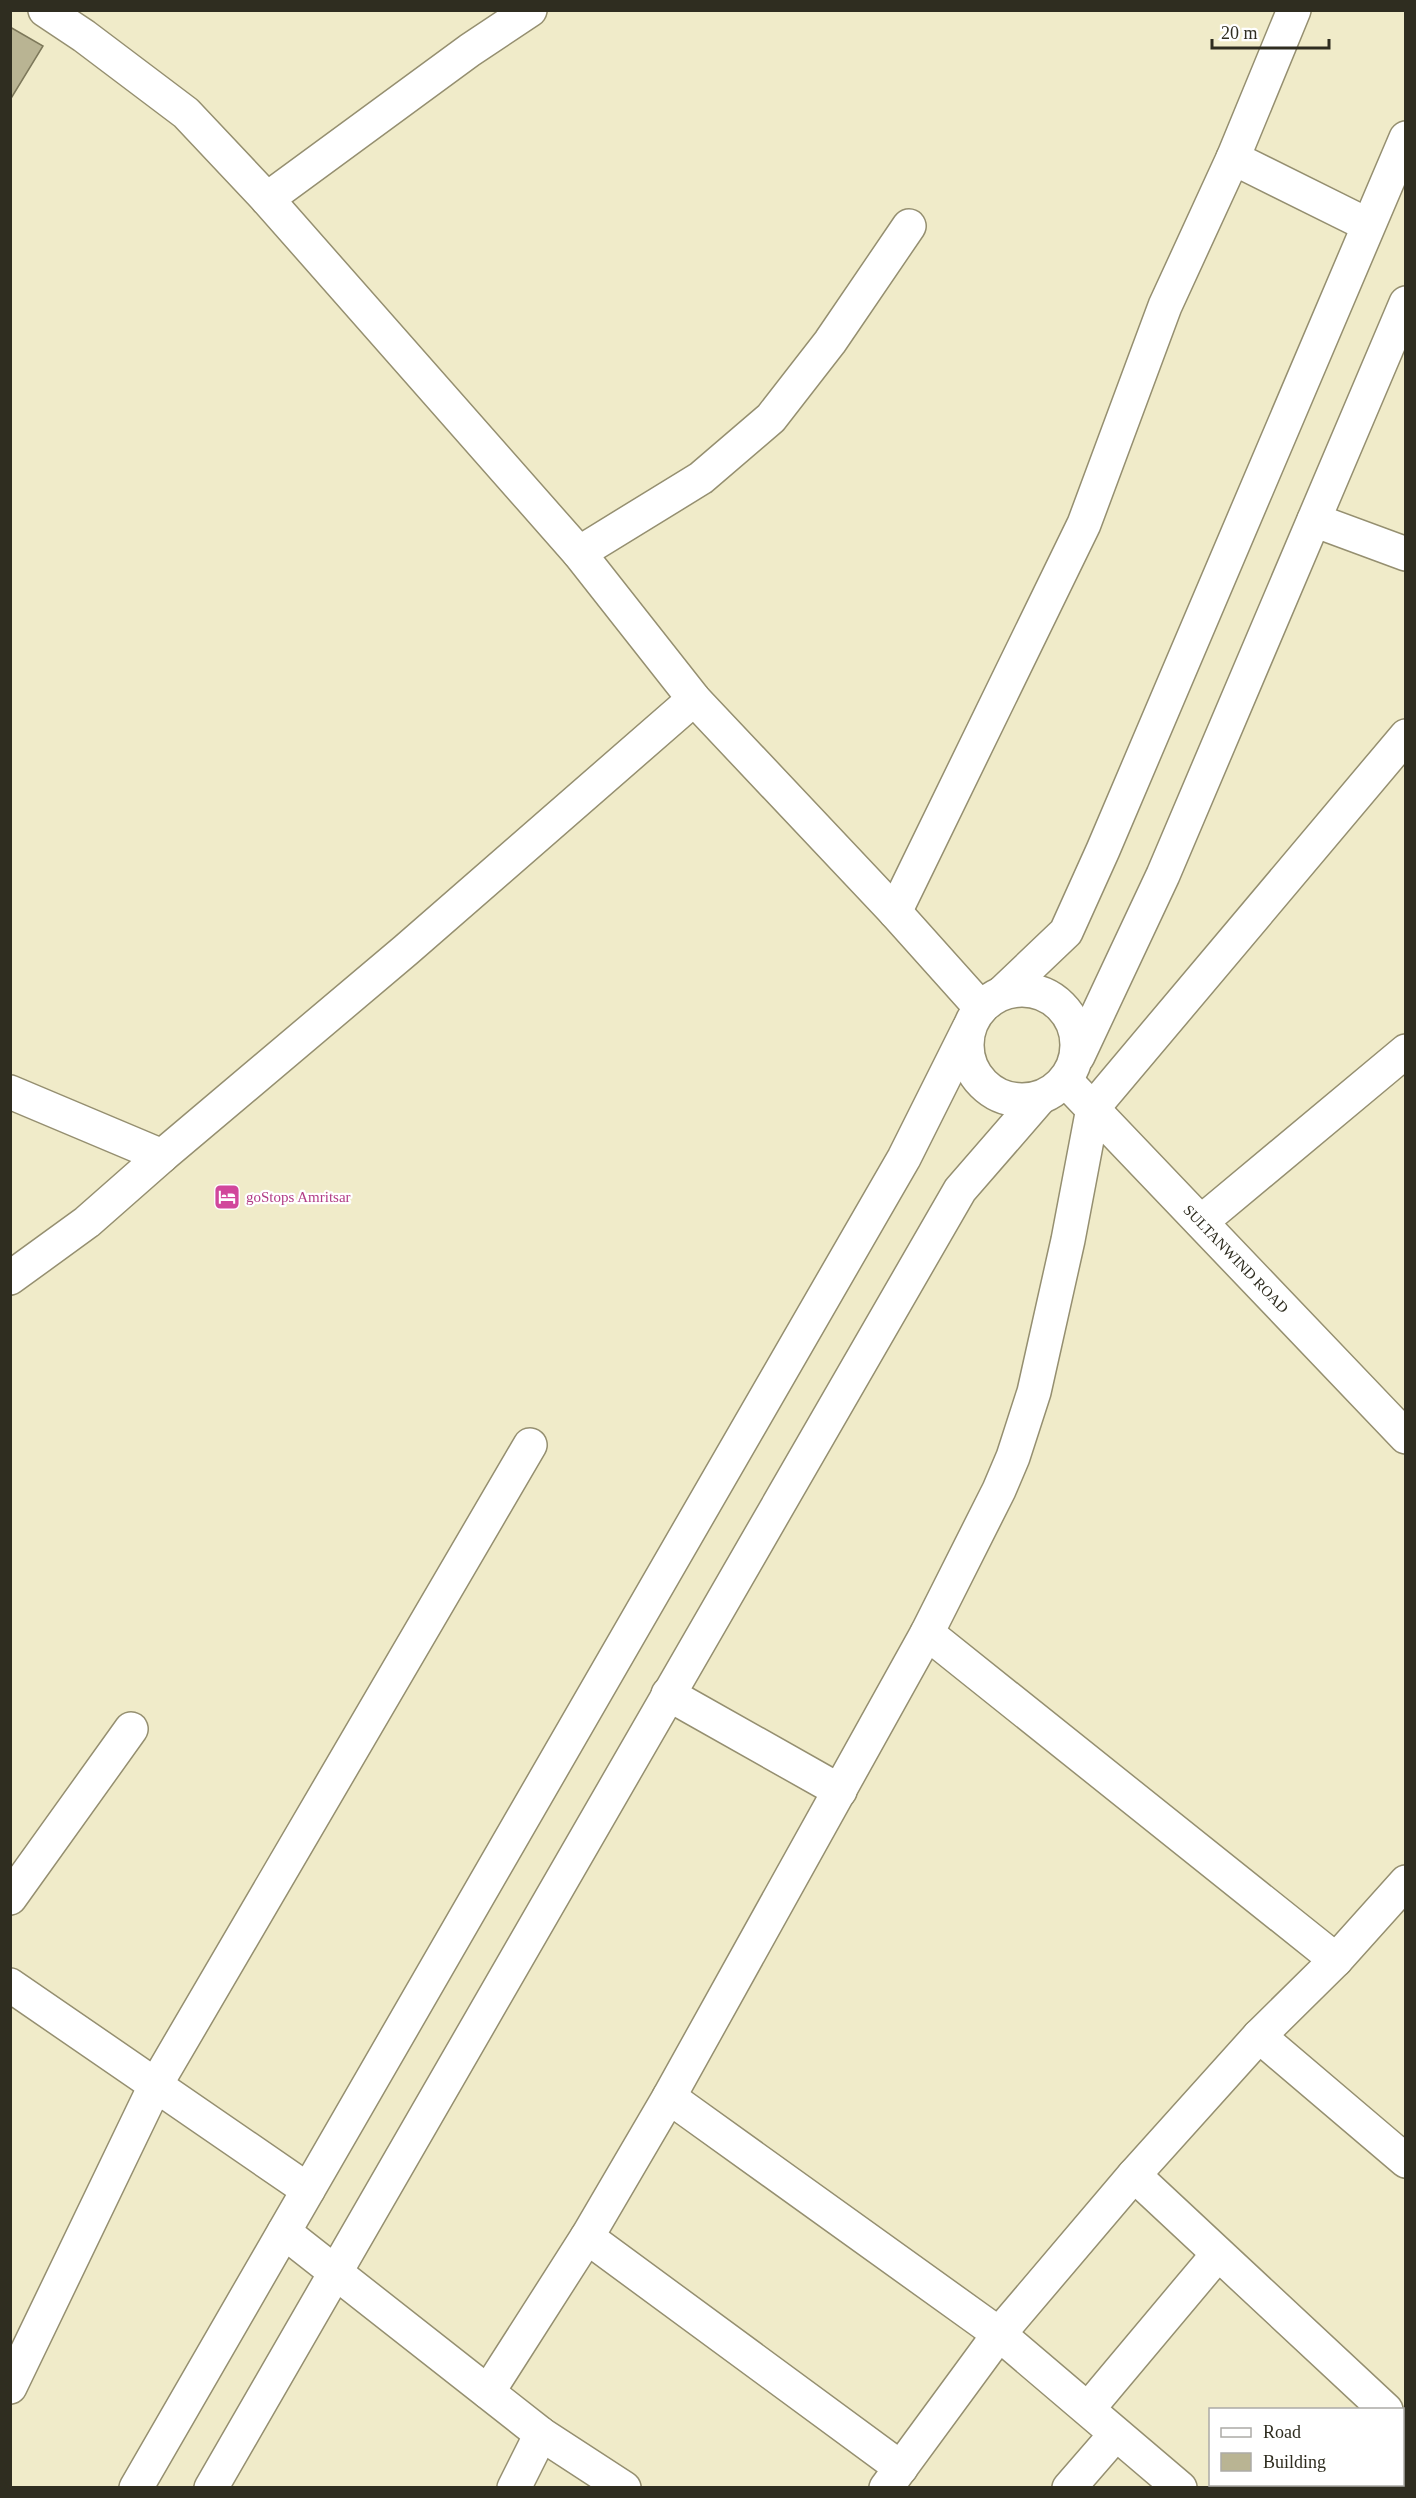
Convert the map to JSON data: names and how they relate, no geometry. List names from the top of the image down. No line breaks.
{"streets":{"street":["SULTANWIND ROAD"]},"places":{"hotel":["goStops Amritsar"]},"legend":["Road","Building"],"scale_bar":"20 m"}
